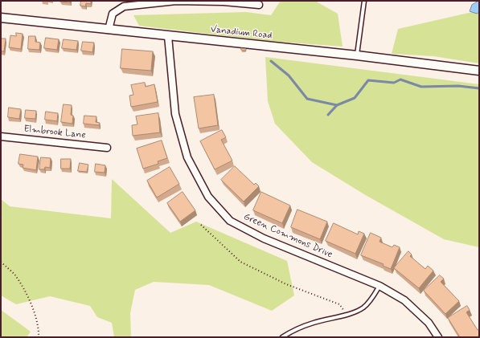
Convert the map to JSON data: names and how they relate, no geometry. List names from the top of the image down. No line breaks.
{"streets":{"street":["Vanadium Road","Elmbrook Lane","Green Commons Drive"]},"crossings":[["Vanadium Road","Green Commons Drive"]]}
